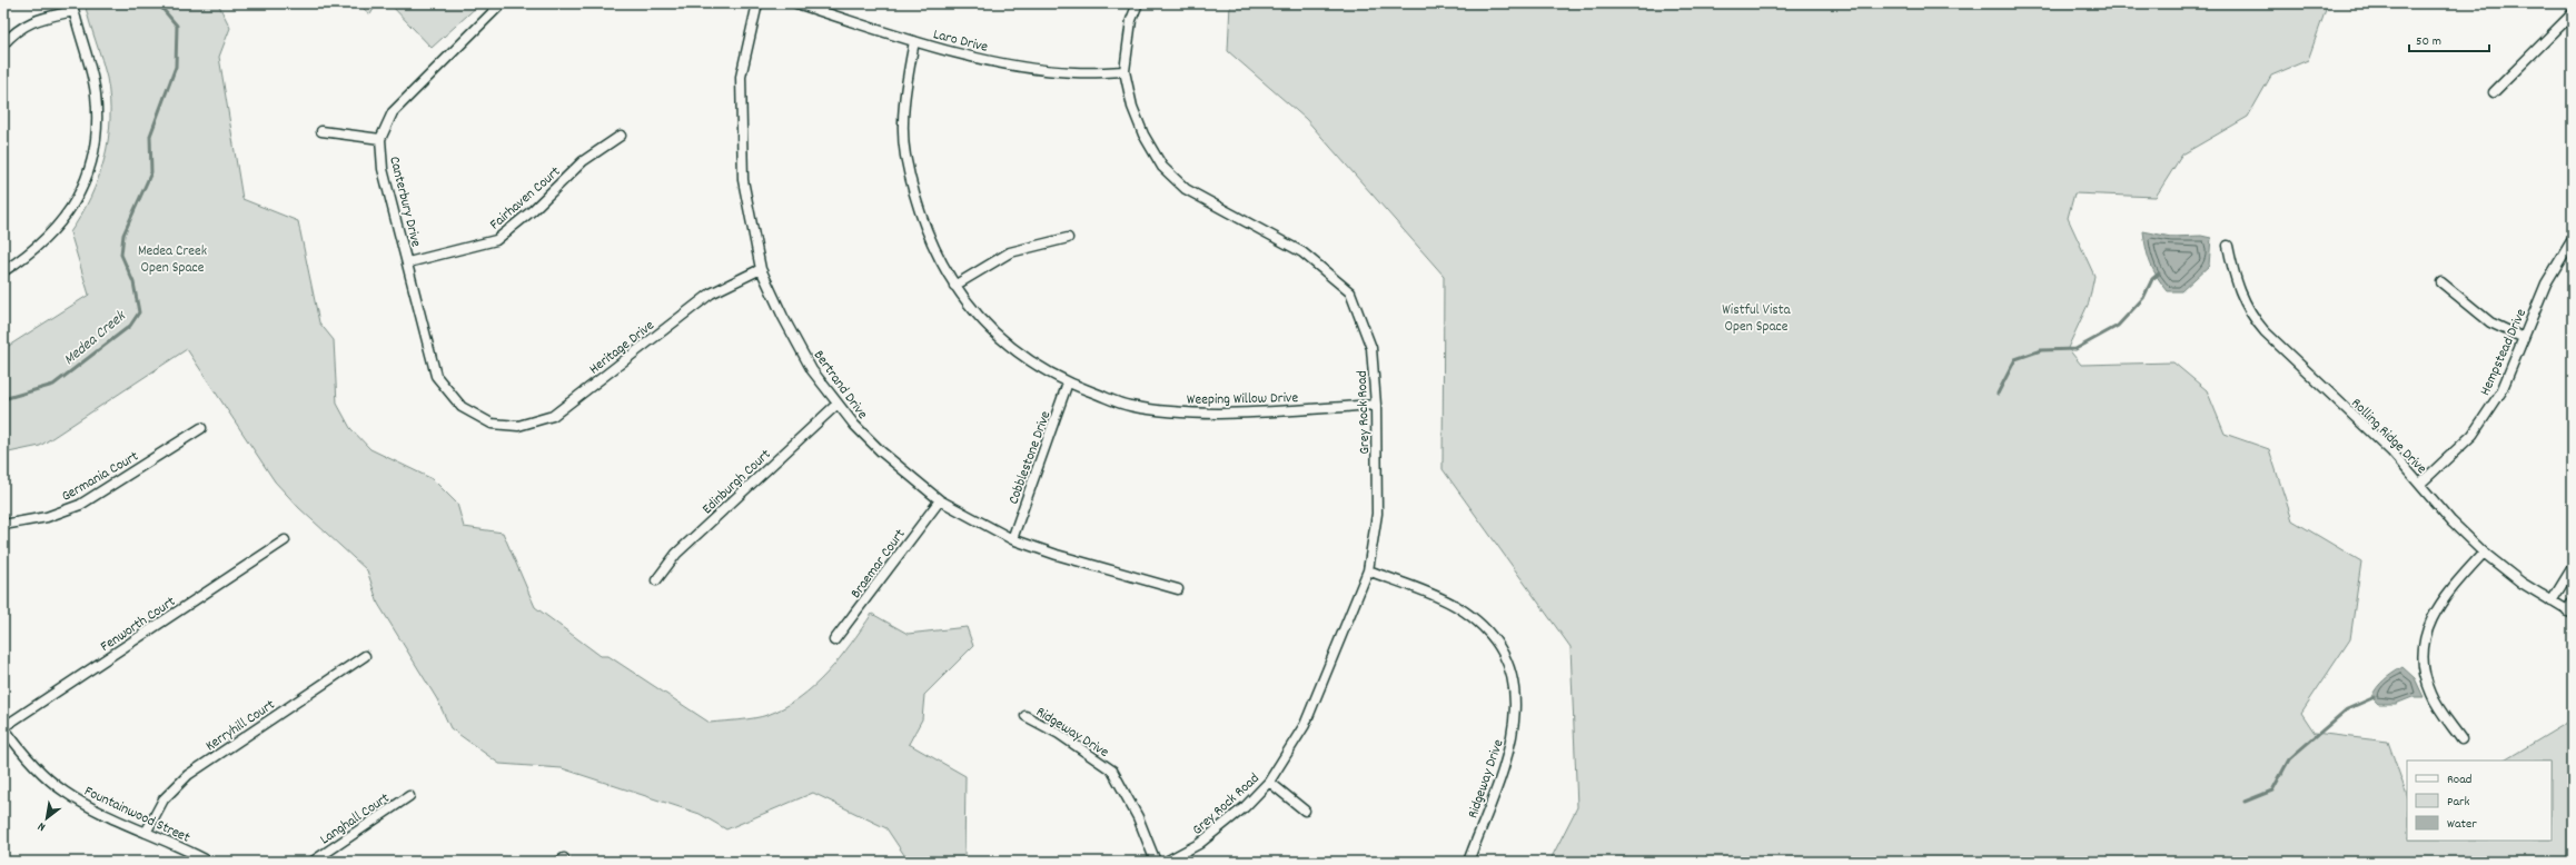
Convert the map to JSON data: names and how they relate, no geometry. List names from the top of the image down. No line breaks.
{"streets":{"street":["Laro Drive","Fairhaven Court","Canterbury Drive","Heritage Drive","Hempstead Drive","Bertrand Drive","Weeping Willow Drive","Grey Rock Road","Rolling Ridge Drive","Cobblestone Drive","Germania Court","Edinburgh Court","Braemar Court","Fenworth Court","Kerryhill Court","Ridgeway Drive","Fountainwood Street","Langhall Court"]},"crossings":[["Laro Drive","Weeping Willow Drive"],["Laro Drive","Grey Rock Road"],["Fairhaven Court","Canterbury Drive"],["Canterbury Drive","Heritage Drive"],["Heritage Drive","Bertrand Drive"],["Hempstead Drive","Rolling Ridge Drive"],["Bertrand Drive","Cobblestone Drive"],["Bertrand Drive","Edinburgh Court"],["Bertrand Drive","Braemar Court"],["Weeping Willow Drive","Grey Rock Road"],["Weeping Willow Drive","Cobblestone Drive"],["Grey Rock Road","Ridgeway Drive"],["Fenworth Court","Fountainwood Street"],["Kerryhill Court","Fountainwood Street"]],"water":["Medea Creek"],"parks":["Medea Creek Open Space","Wistful Vista Open Space"],"legend":["Road","Park","Water"],"scale_bar":"50 m","north":"bottom left"}
